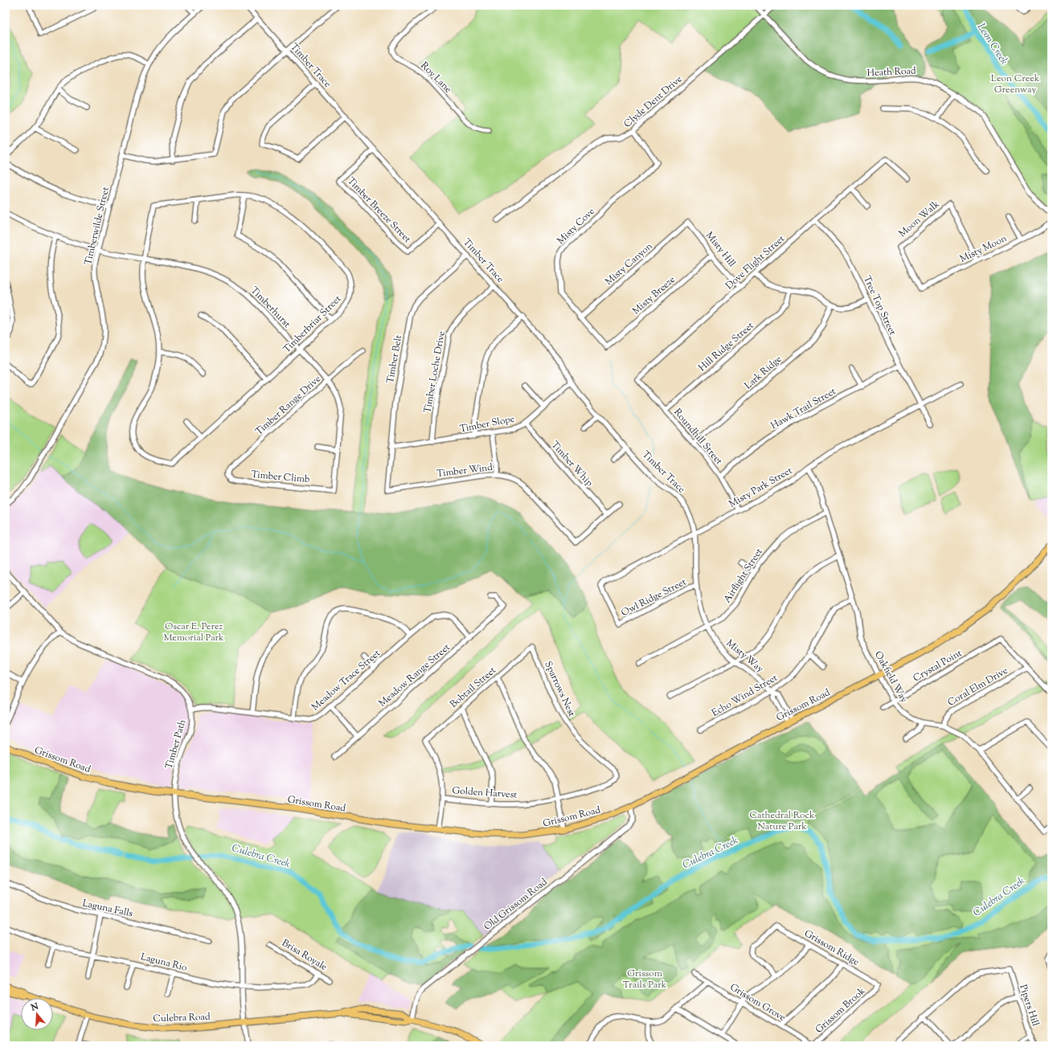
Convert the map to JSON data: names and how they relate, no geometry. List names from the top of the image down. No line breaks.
{"streets":{"main road":["Grissom Road","Culebra Road"],"street":["Timber Trace","Heath Road","Roy Lane","Clyde Dent Drive","Timber Breeze Street","Moon Walk","Timberwilde Street","Misty Cove","Misty Moon","Misty Hill","Dove Flight Street","Misty Canyon","Misty Breeze","Tree Top Street","Timberhurst","Timberbriar Street","Hill Ridge Street","Timber Belt","Timber Loche Drive","Lark Ridge","Timber Range Drive","Hawk Trail Street","Timber Slope","Roundhill Street","Timber Whip","Timber Wind","Timber Climb","Misty Park Street","Airflight Street","Owl Ridge Street","Misty Way","Crystal Point","Meadow Range Street","Oakfield Way","Meadow Trace Street","Coral Elm Drive","Bobtail Street","Sparrows Nest","Echo Wind Street","Timber Path","Golden Harvest","Old Grissom Road","Laguna Falls","Grissom Ridge","Brisa Royale","Laguna Rio","Grissom Grove","Pipers Hill","Grissom Brook"]},"crossings":[["Timber Trace","Timber Breeze Street"],["Timber Trace","Timber Belt"],["Timber Trace","Timber Loche Drive"],["Timber Trace","Timber Slope"],["Timber Trace","Misty Park Street"],["Timber Trace","Misty Way"],["Heath Road","Clyde Dent Drive"],["Clyde Dent Drive","Misty Cove"],["Moon Walk","Misty Moon"],["Timberwilde Street","Timberhurst"],["Misty Cove","Misty Canyon"],["Misty Cove","Misty Breeze"],["Misty Hill","Dove Flight Street"],["Misty Hill","Misty Canyon"],["Misty Hill","Misty Breeze"],["Dove Flight Street","Tree Top Street"],["Dove Flight Street","Roundhill Street"],["Tree Top Street","Hawk Trail Street"],["Tree Top Street","Misty Park Street"],["Timberhurst","Timberbriar Street"],["Timberhurst","Timber Range Drive"],["Timberhurst","Timber Climb"],["Hill Ridge Street","Roundhill Street"],["Timber Belt","Timber Slope"],["Timber Belt","Timber Wind"],["Timber Loche Drive","Timber Slope"],["Lark Ridge","Roundhill Street"],["Timber Range Drive","Timber Climb"],["Hawk Trail Street","Roundhill Street"],["Timber Slope","Timber Whip"],["Roundhill Street","Misty Park Street"],["Timber Whip","Timber Wind"],["Misty Park Street","Owl Ridge Street"],["Misty Park Street","Misty Way"],["Misty Park Street","Oakfield Way"],["Airflight Street","Misty Way"],["Airflight Street","Oakfield Way"],["Owl Ridge Street","Misty Way"],["Misty Way","Echo Wind Street"],["Misty Way","Grissom Road"],["Crystal Point","Oakfield Way"],["Crystal Point","Coral Elm Drive"],["Meadow Range Street","Meadow Trace Street"],["Oakfield Way","Coral Elm Drive"],["Oakfield Way","Echo Wind Street"],["Oakfield Way","Grissom Road"],["Meadow Trace Street","Timber Path"],["Bobtail Street","Sparrows Nest"],["Bobtail Street","Golden Harvest"],["Sparrows Nest","Golden Harvest"],["Grissom Road","Timber Path"],["Grissom Road","Old Grissom Road"],["Timber Path","Laguna Rio"],["Timber Path","Culebra Road"],["Old Grissom Road","Culebra Road"],["Grissom Ridge","Grissom Brook"],["Brisa Royale","Laguna Rio"],["Grissom Grove","Grissom Brook"]],"water":["Leon Creek","Culebra Creek"],"parks":["Leon Creek Greenway","Oscar E. Perez Memorial Park","Cathedral Rock Nature Park","Grissom Trails Park"],"north":"top"}
